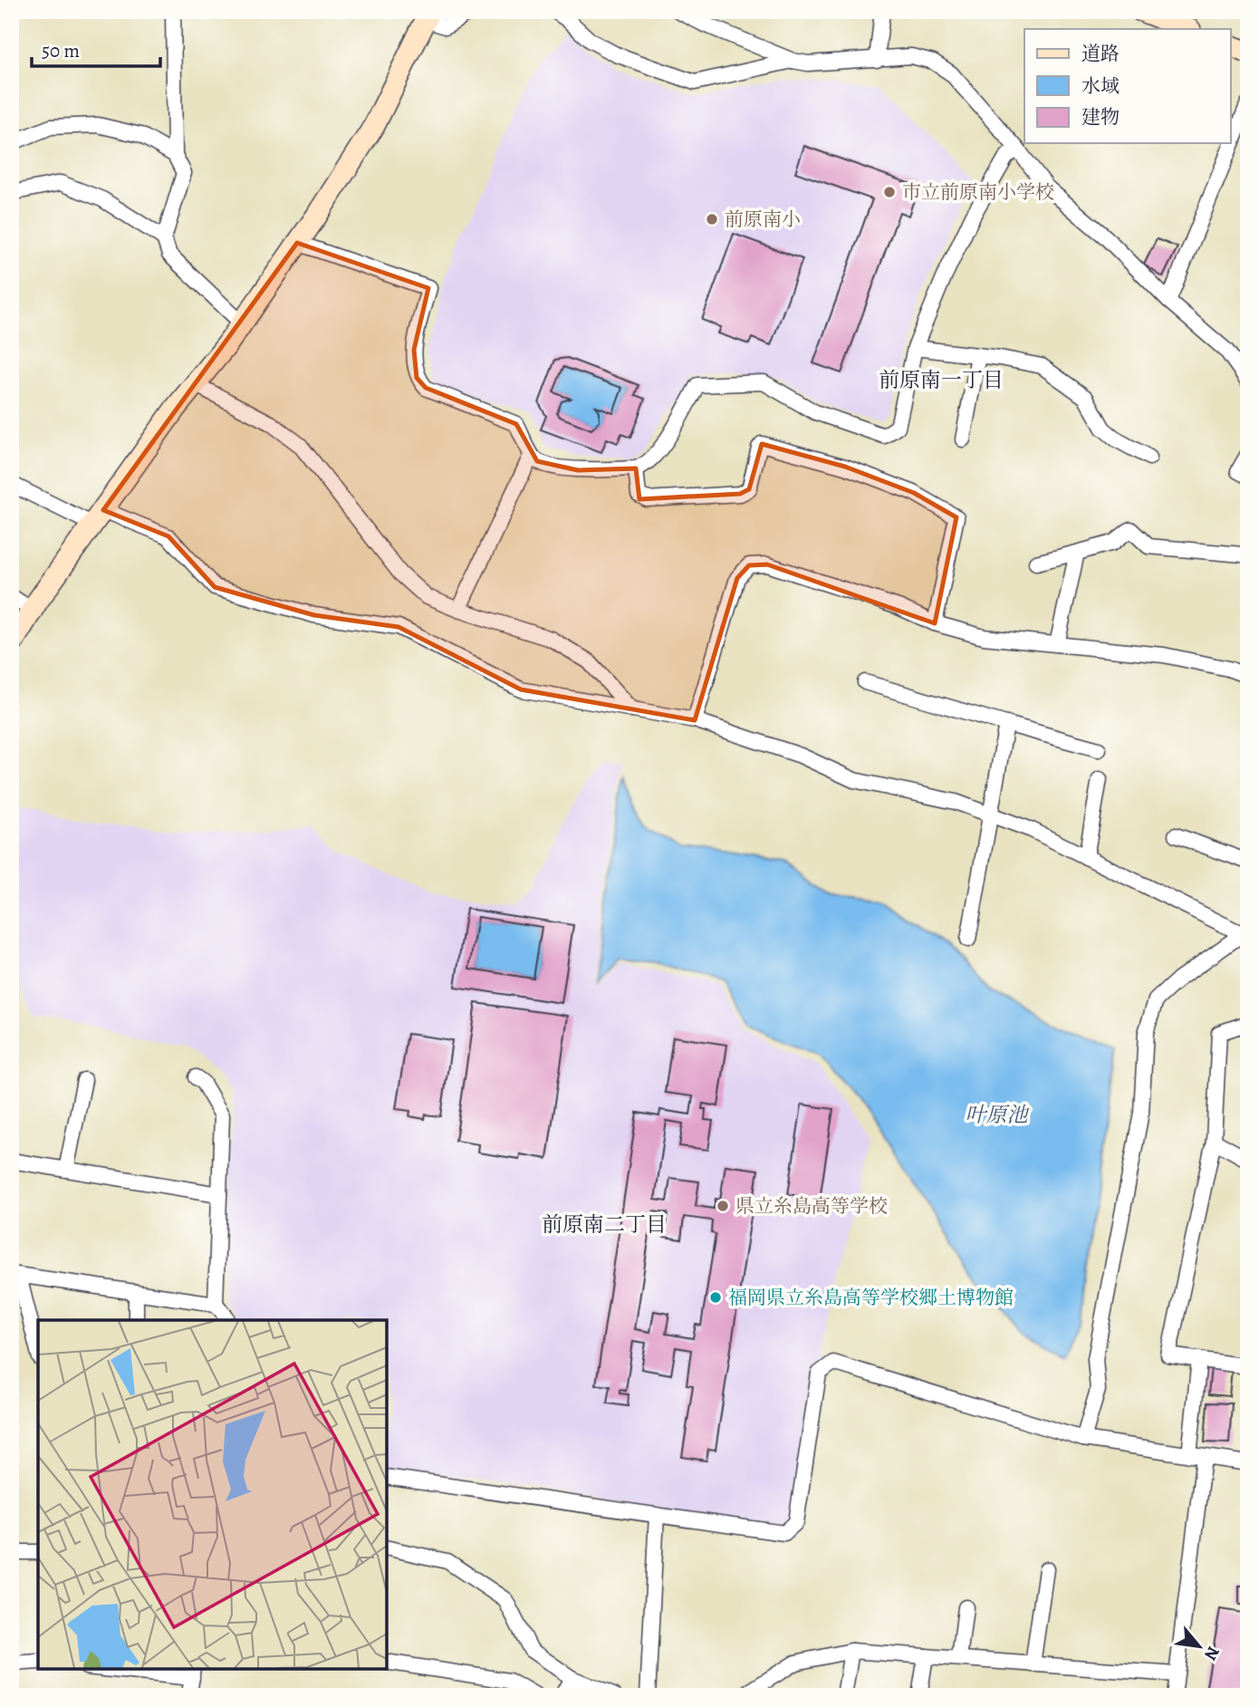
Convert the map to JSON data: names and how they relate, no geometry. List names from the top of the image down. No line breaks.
{"districts":["前原南一丁目","前原南二丁目"],"water":["叶原池"],"places":["市立前原南小学校","前原南小","県立糸島高等学校","福岡県立糸島高等学校郷土博物館"],"legend":["道路","水域","建物"],"scale_bar":"50 m","north":"bottom right"}
